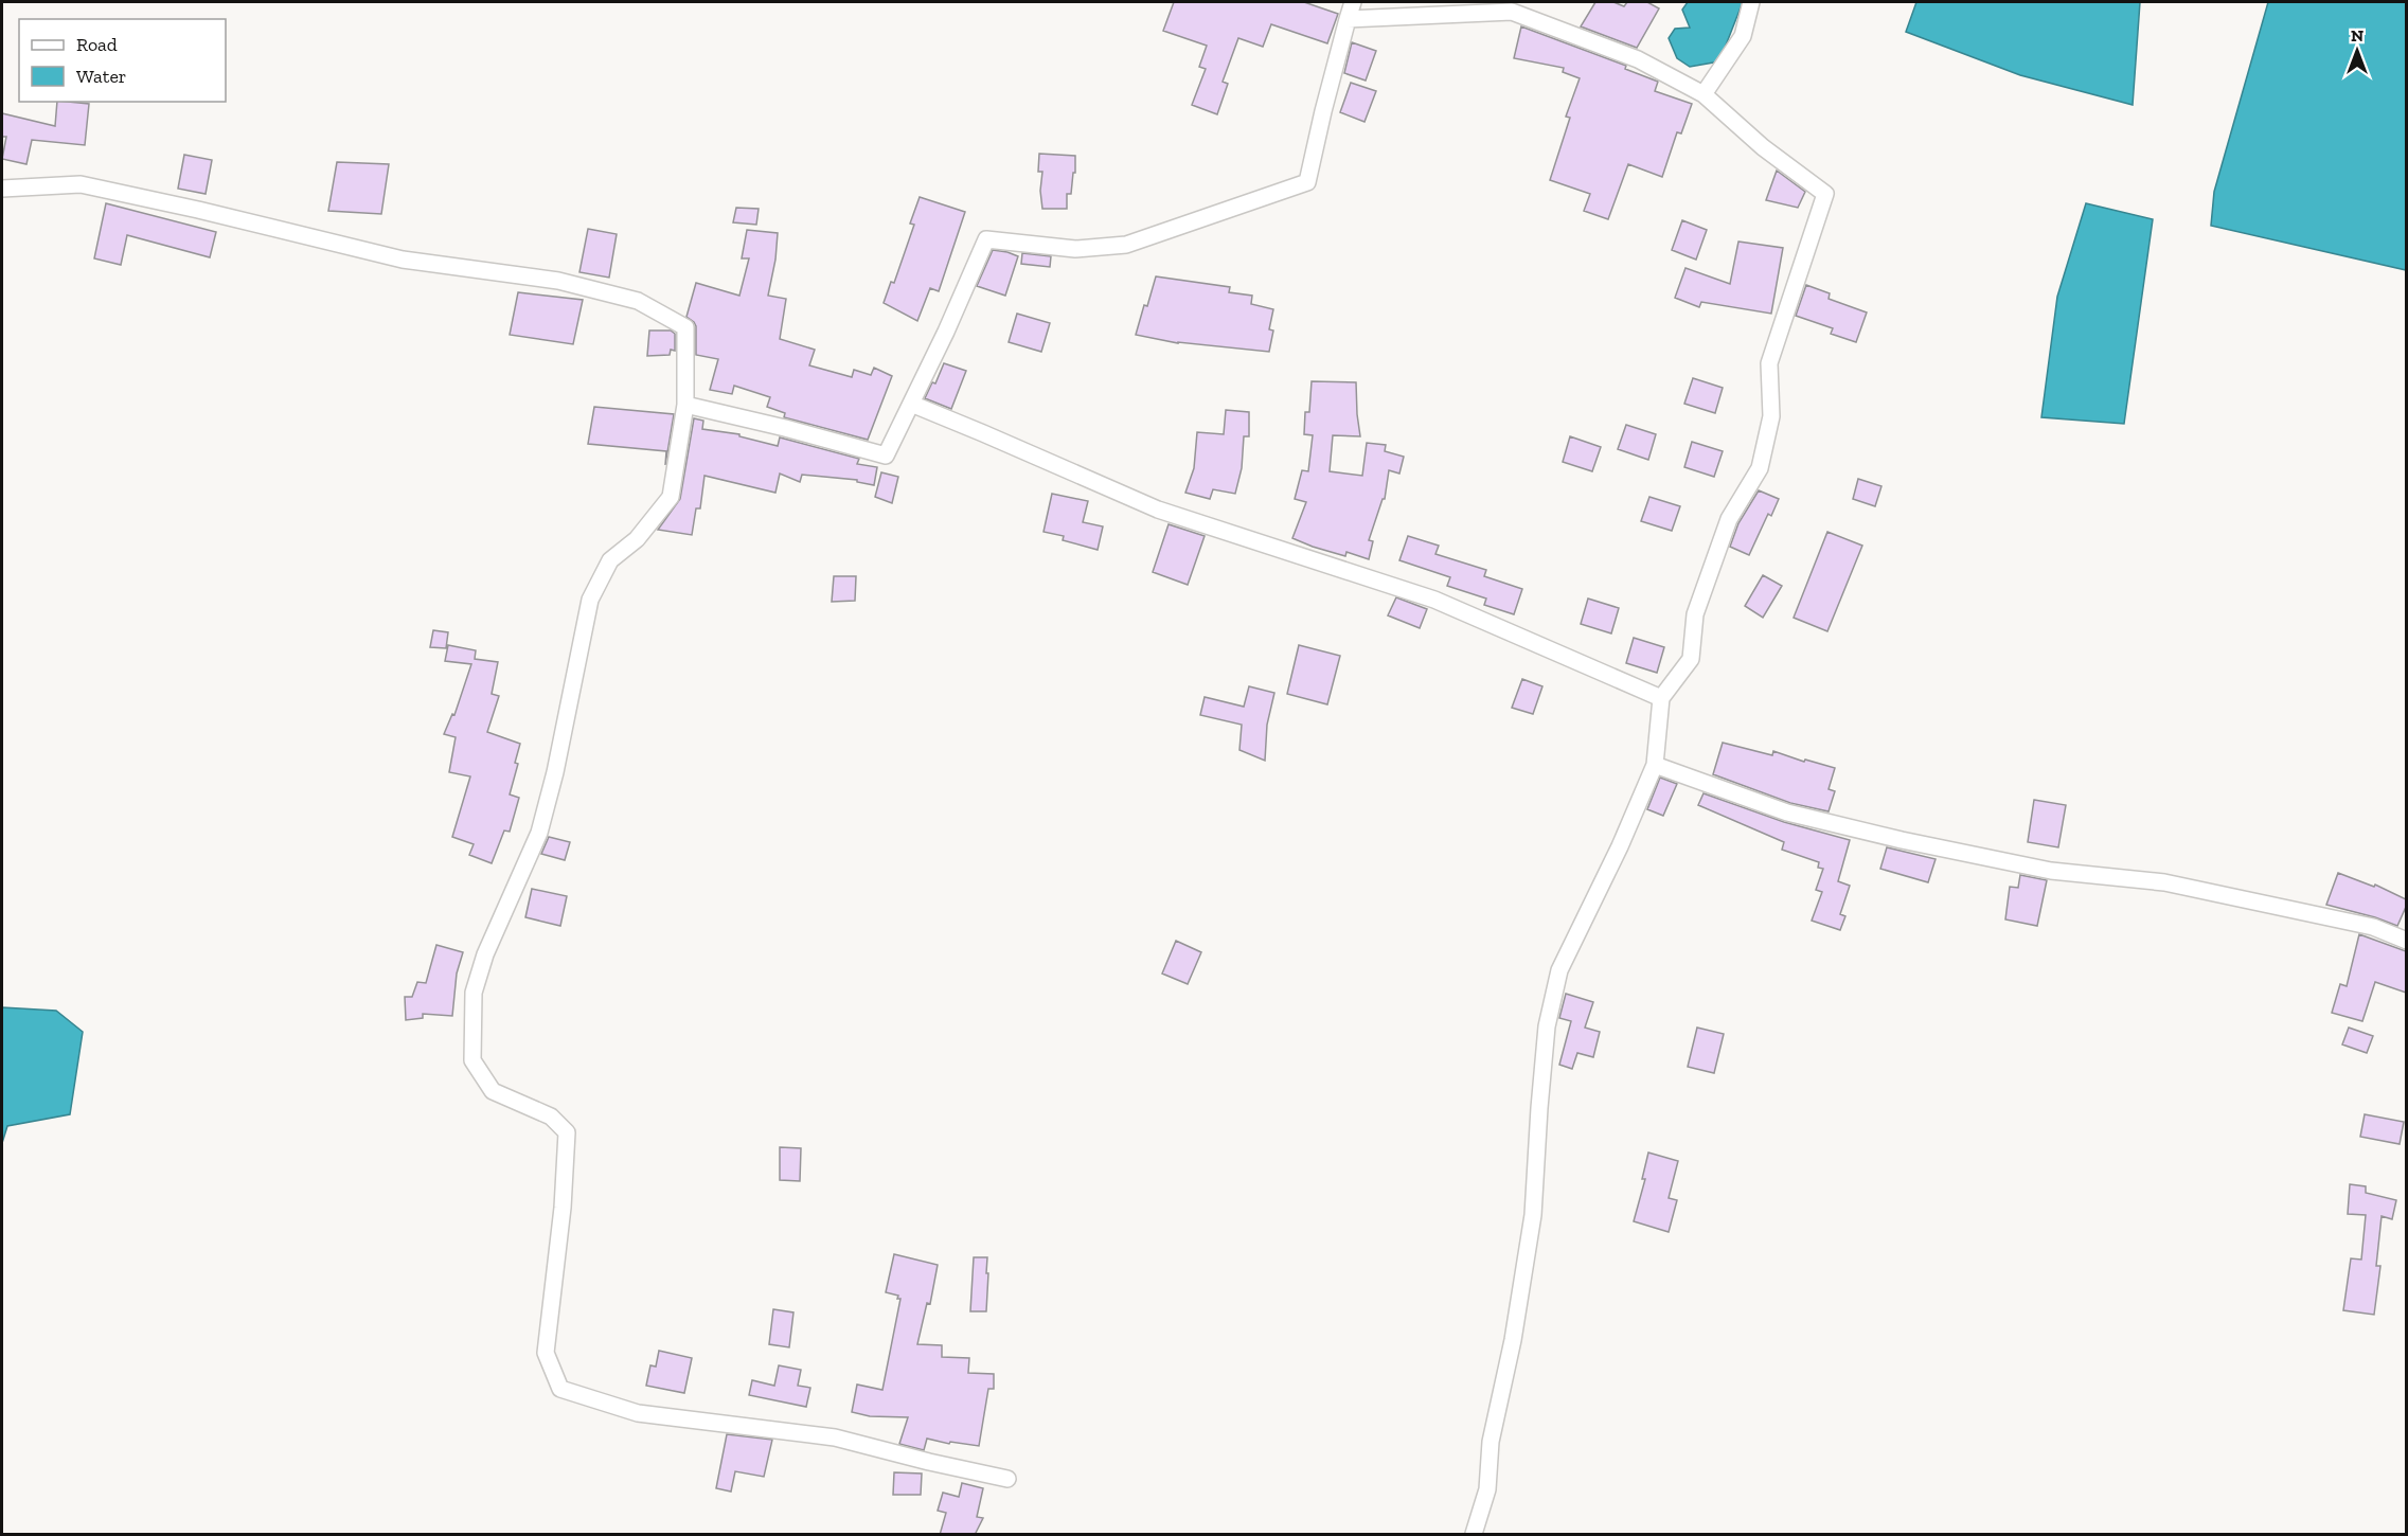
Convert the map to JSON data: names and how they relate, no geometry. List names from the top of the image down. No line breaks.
{"legend":["Road","Water"],"north":"top"}
